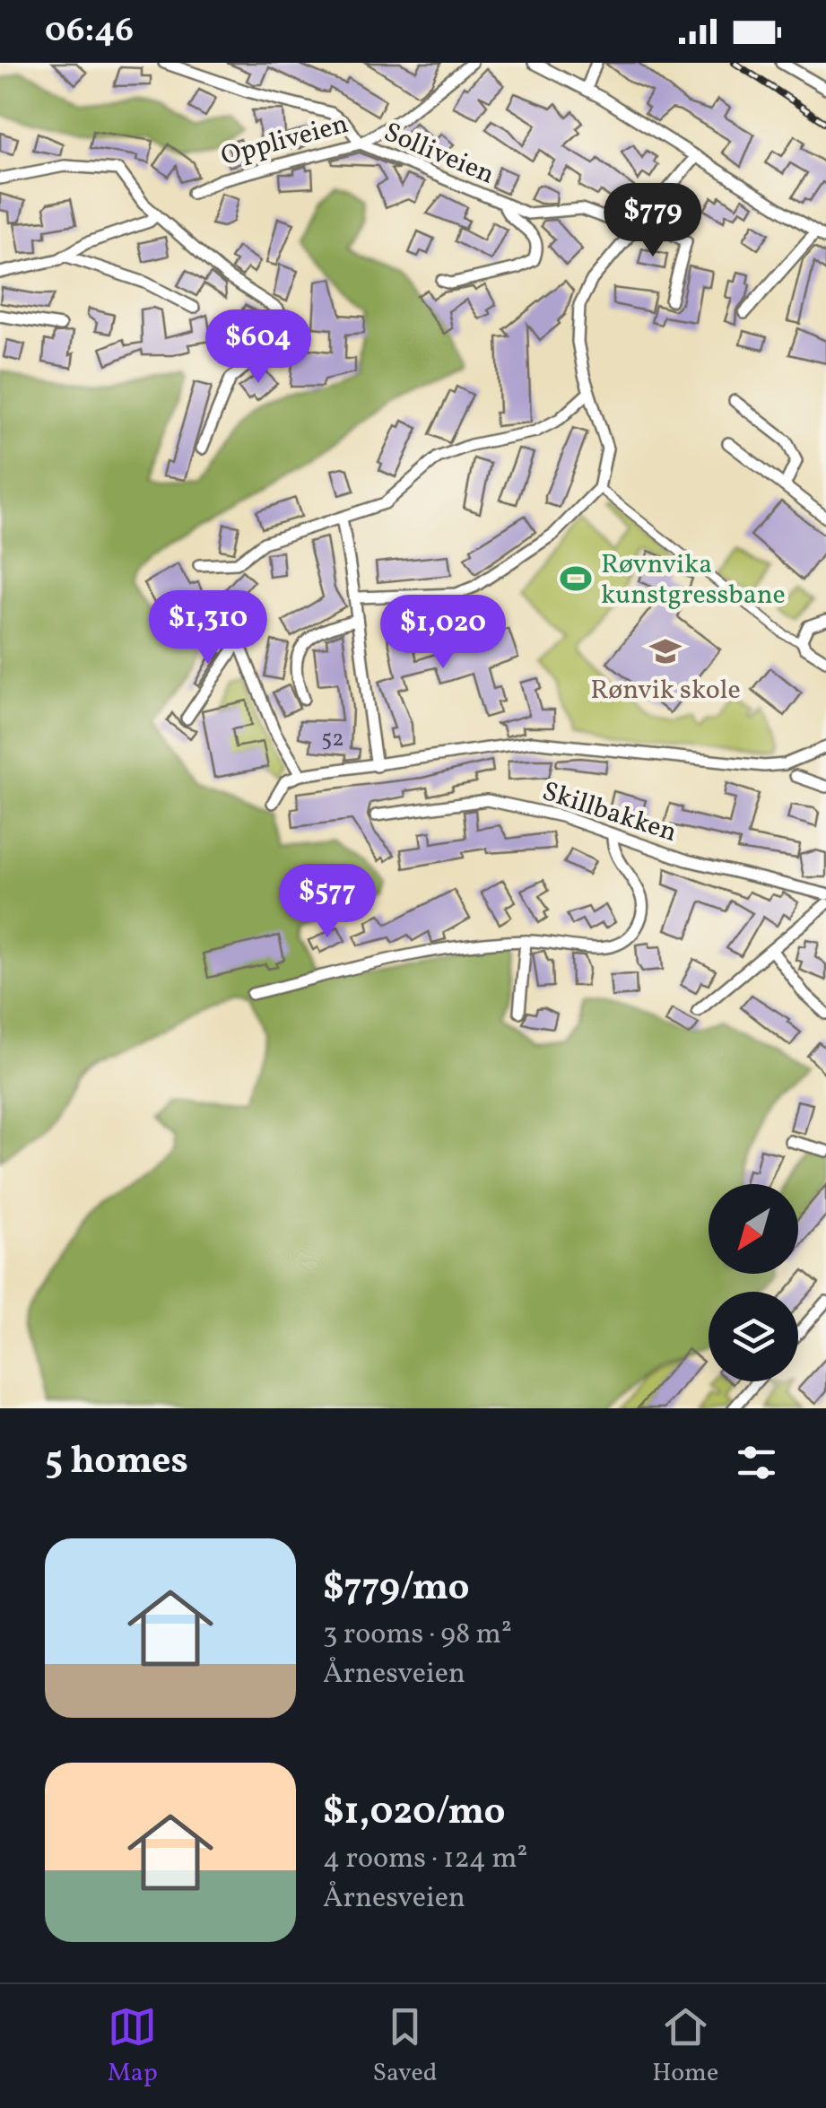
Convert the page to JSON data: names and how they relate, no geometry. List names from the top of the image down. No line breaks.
{"streets":{"street":["Oppliveien","Solliveien","Skillbakken"]},"crossings":[["Oppliveien","Solliveien"]],"places":{"sports":["Røvnvika kunstgressbane"],"school or university":["Rønvik skole"]},"house_numbers":["52"],"north":"bottom left","page":{"status":"06:46","price":["$779","$604","$1,310","$1,020","$577"],"heading":"5 homes","list":[{"name":"$779/mo","note":"3 rooms · 98 m² · Årnesveien"},{"name":"$1,020/mo","note":"4 rooms · 124 m² · Årnesveien"}],"tabs":["Map","Saved","Home"]}}
